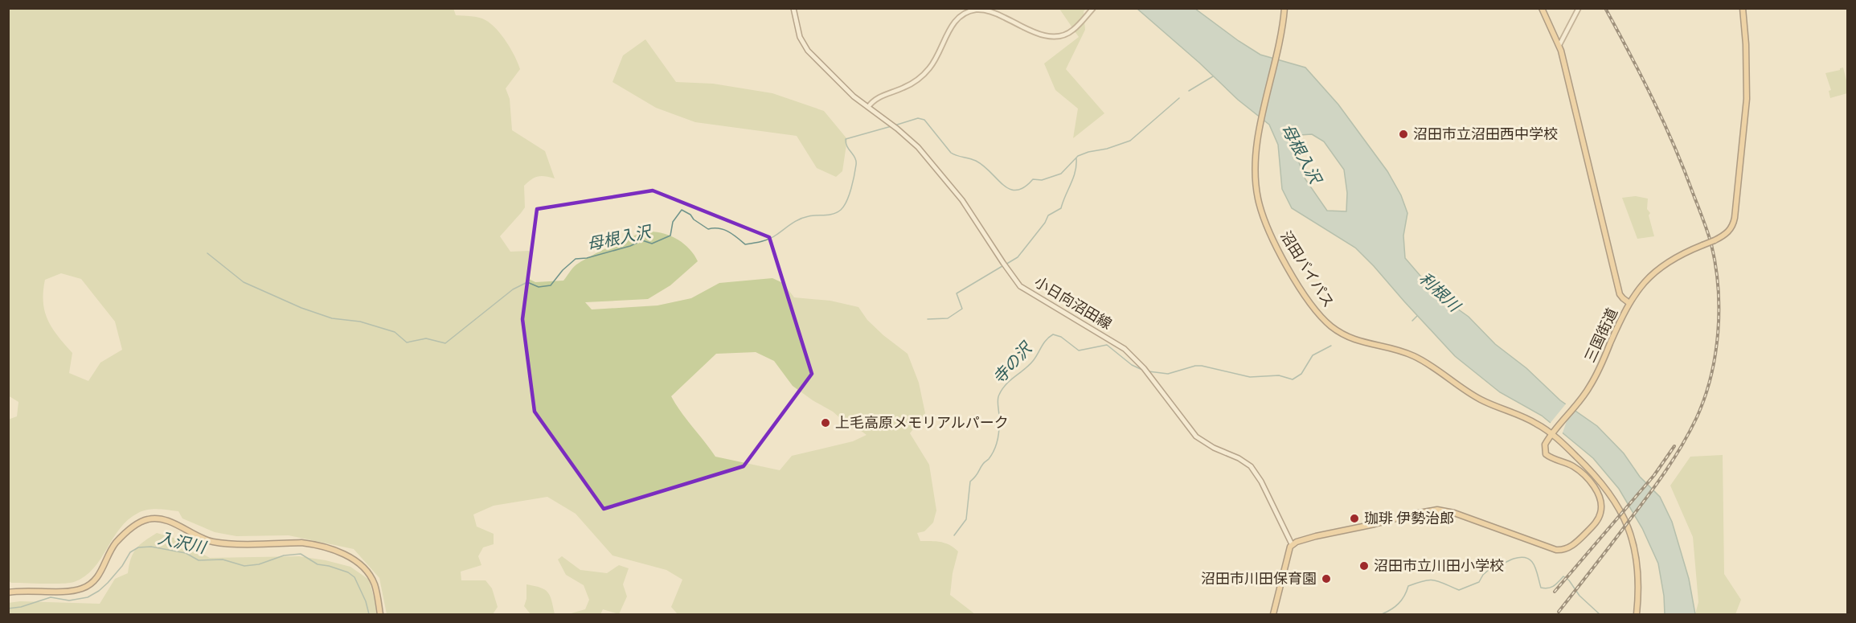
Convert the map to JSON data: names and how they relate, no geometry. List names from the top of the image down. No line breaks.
{"streets":{"highway":["沼田バイパス","三国街道"],"main road":["小日向沼田線"]},"crossings":[["沼田バイパス","三国街道"]],"water":["母根入沢","利根川","寺の沢","入沢川"],"places":["沼田市立沼田西中学校","上毛高原メモリアルパーク","珈琲 伊勢治郎","沼田市立川田小学校","沼田市川田保育園"]}
